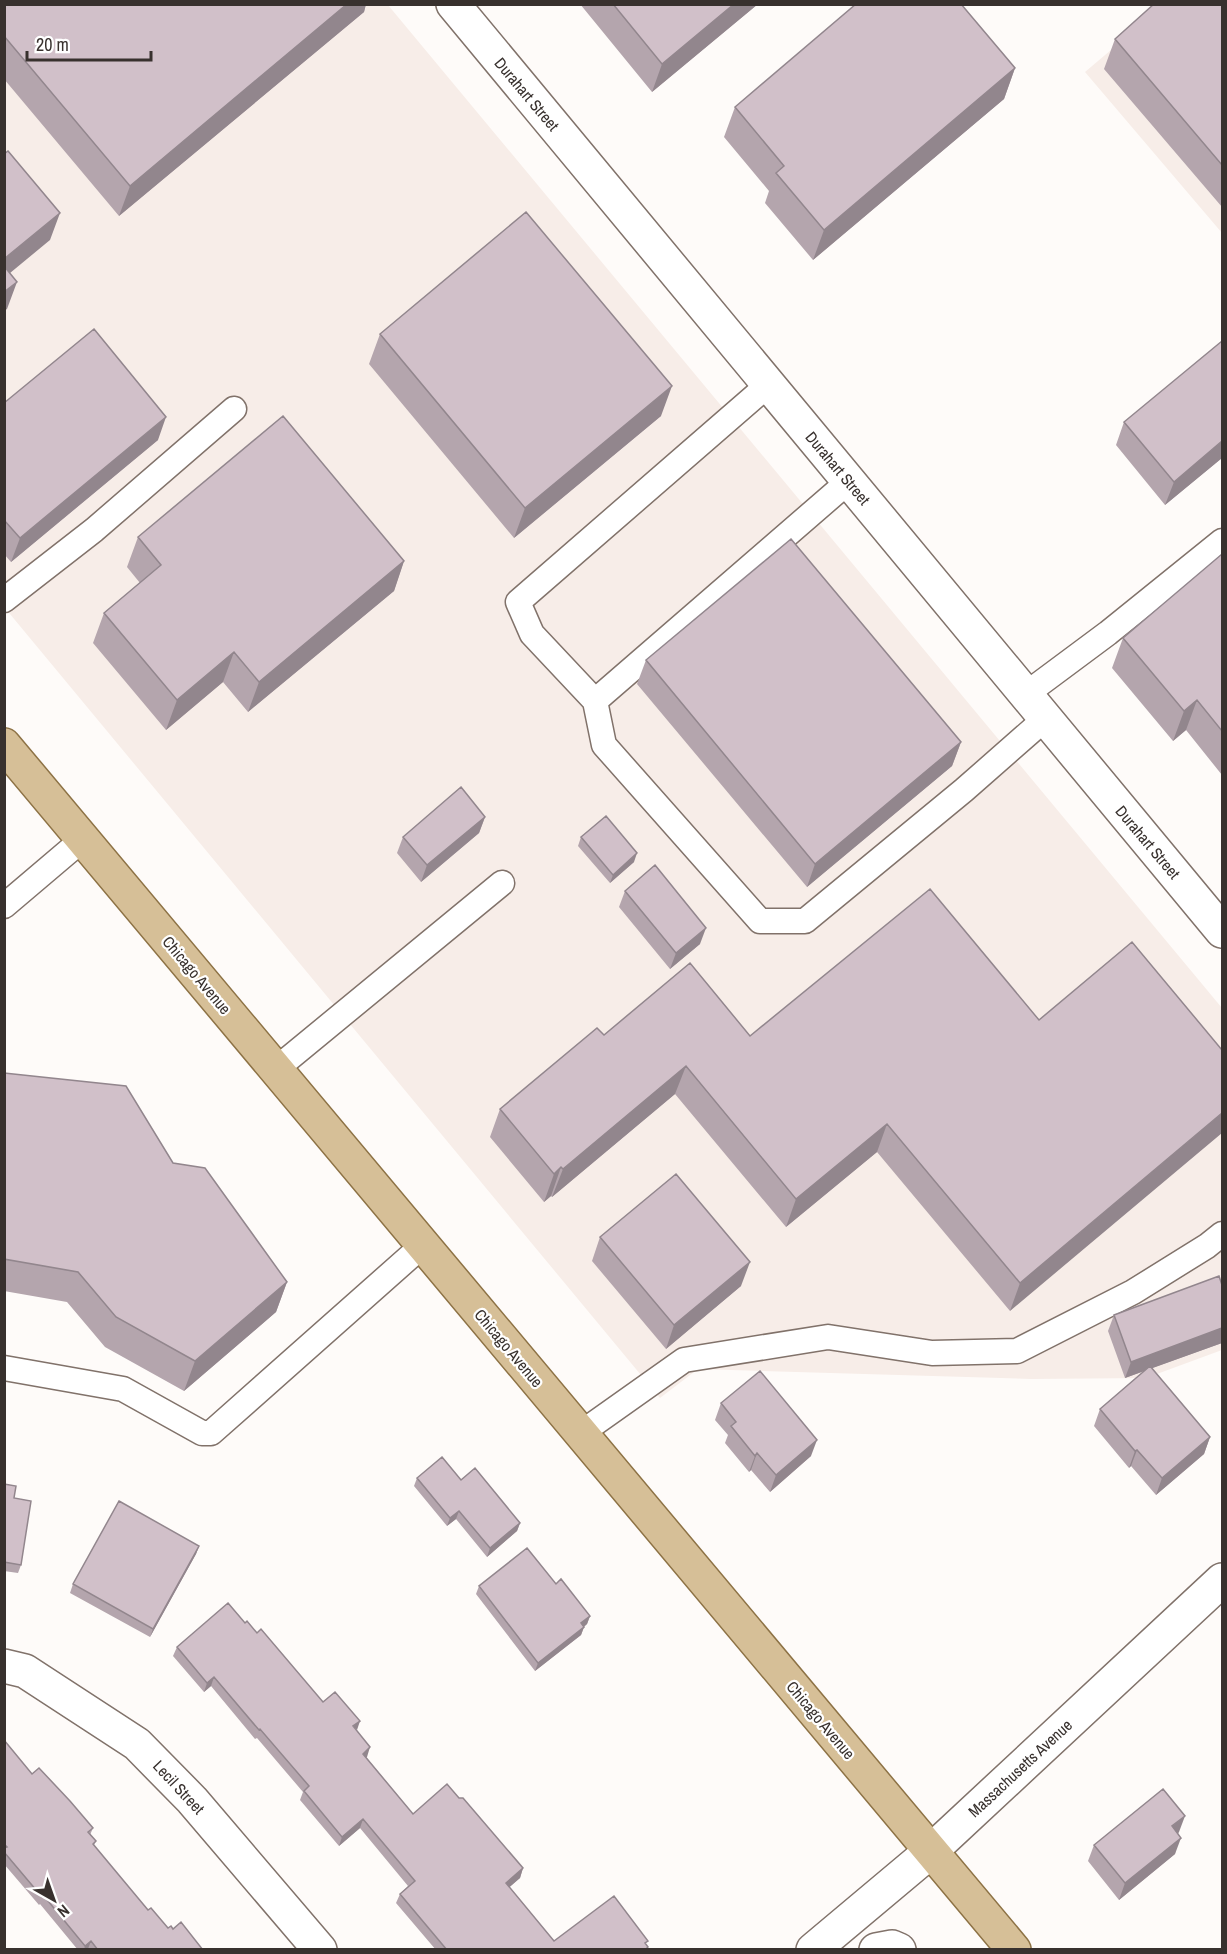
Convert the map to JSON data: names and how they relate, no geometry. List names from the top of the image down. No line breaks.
{"streets":{"main road":["Chicago Avenue"],"street":["Durahart Street","Massachusetts Avenue","Lecil Street"]},"crossings":[["Chicago Avenue","Massachusetts Avenue"]],"scale_bar":"20 m","north":"bottom right"}
